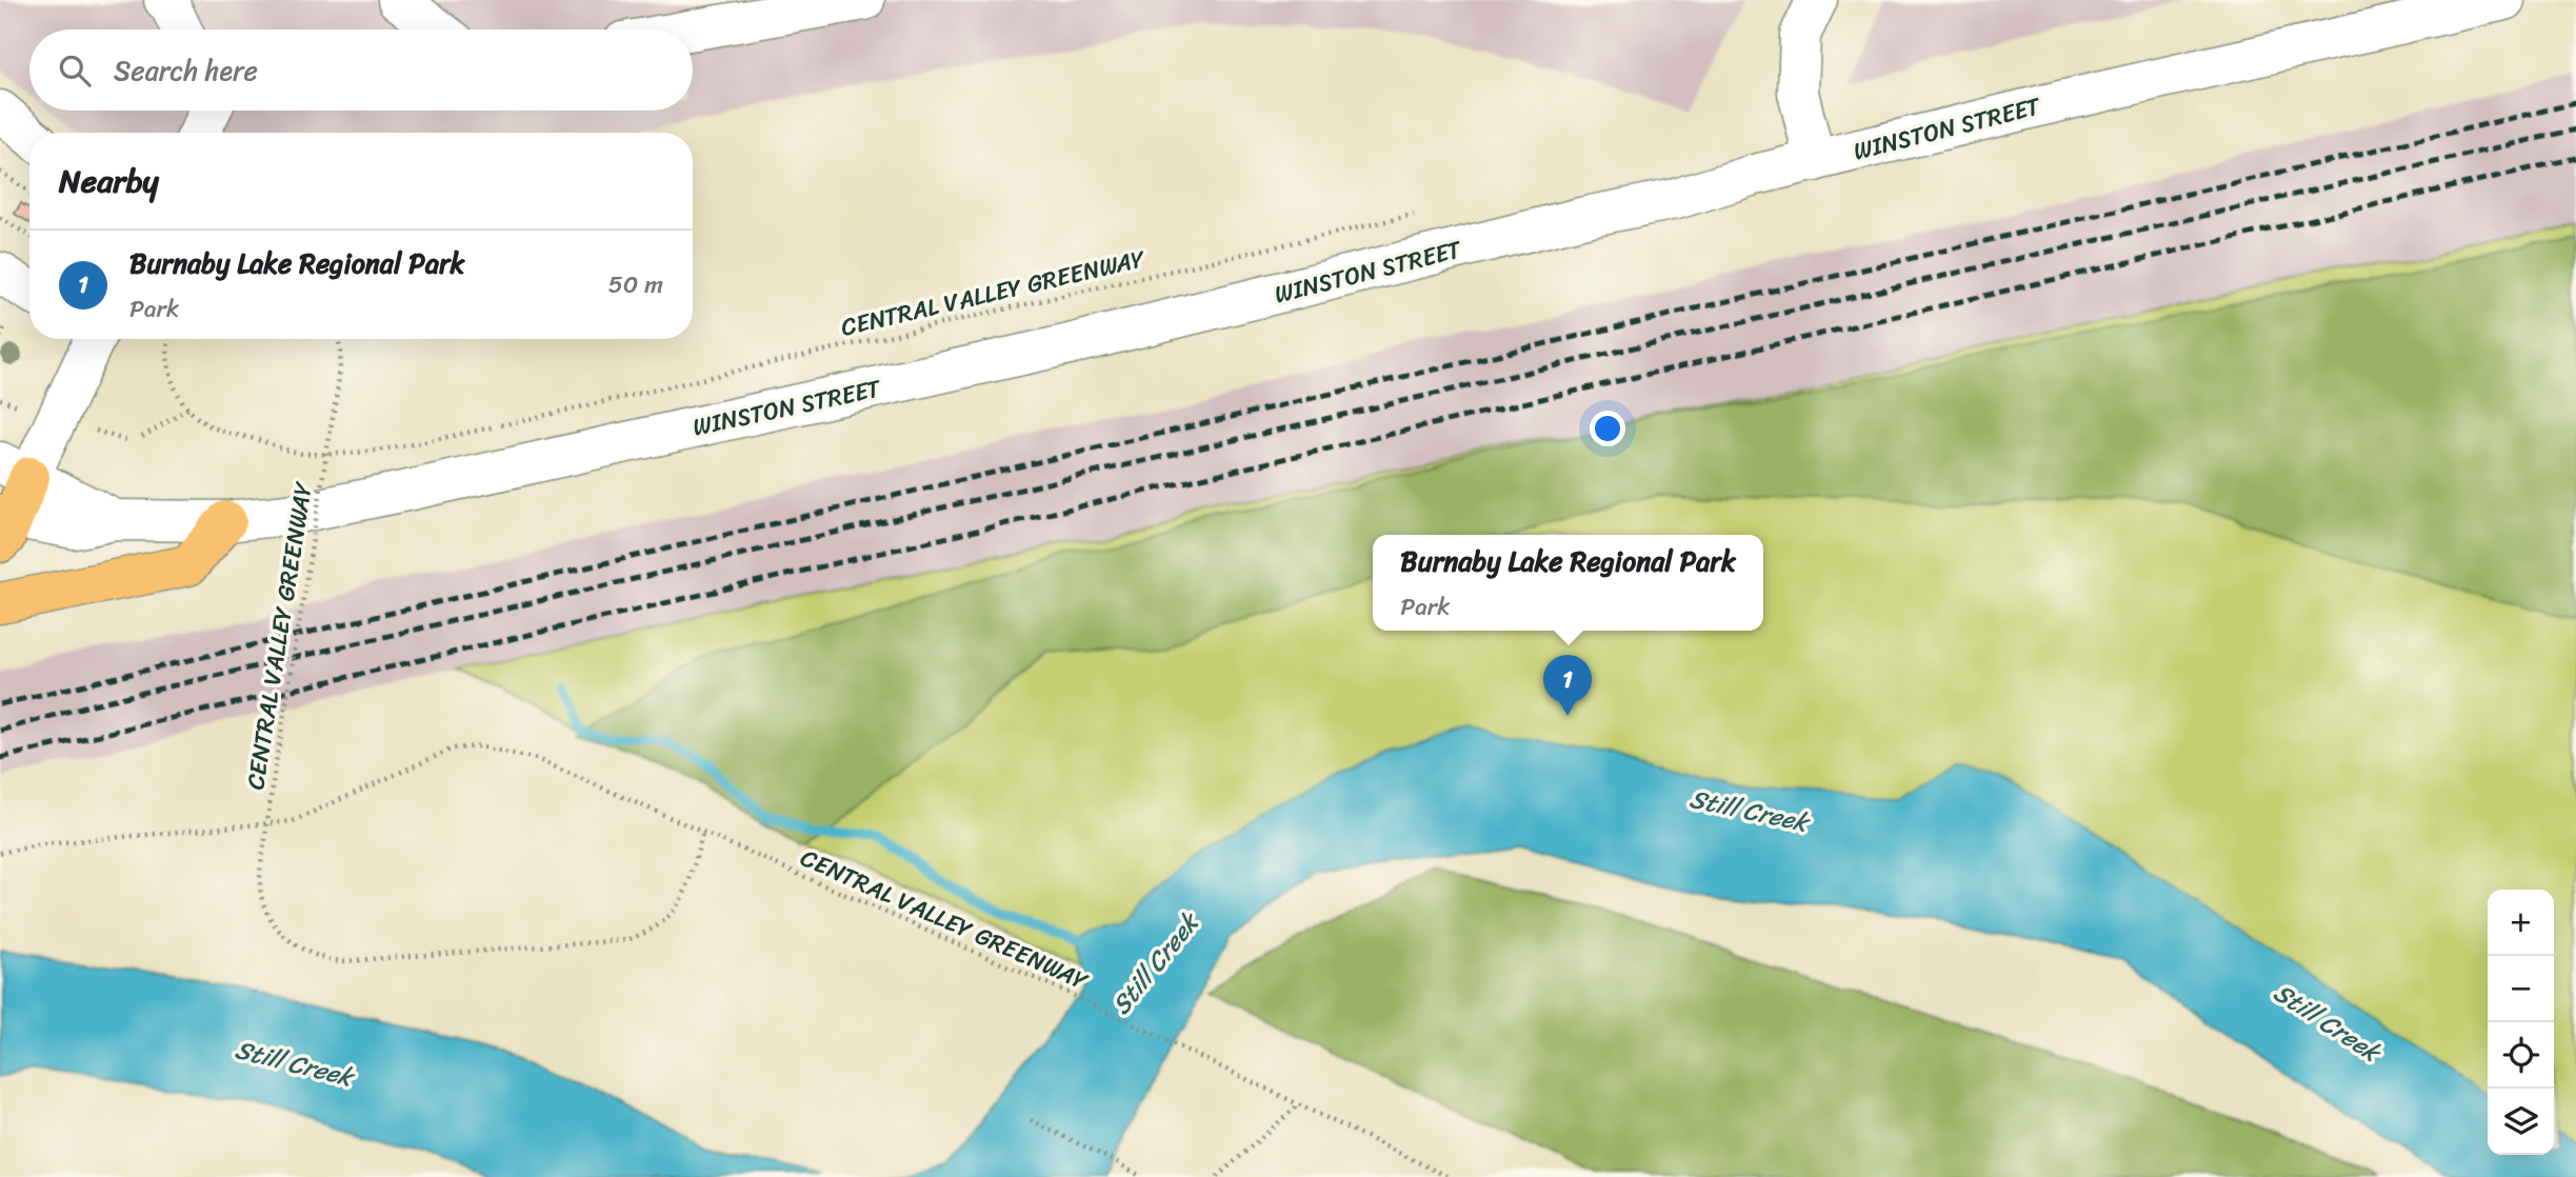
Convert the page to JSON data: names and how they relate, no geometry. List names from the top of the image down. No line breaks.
{"streets":{"street":["WINSTON STREET"],"path":["CENTRAL VALLEY GREENWAY"]},"water":["Still Creek"],"page":{"search":"Search here","heading":"Nearby","list":[{"mark":"1","name":"Burnaby Lake Regional Park","note":"Park","value":"50 m"}],"popup":["Burnaby Lake Regional Park","Park"],"pins":"1","map_buttons":["+","−"]}}
